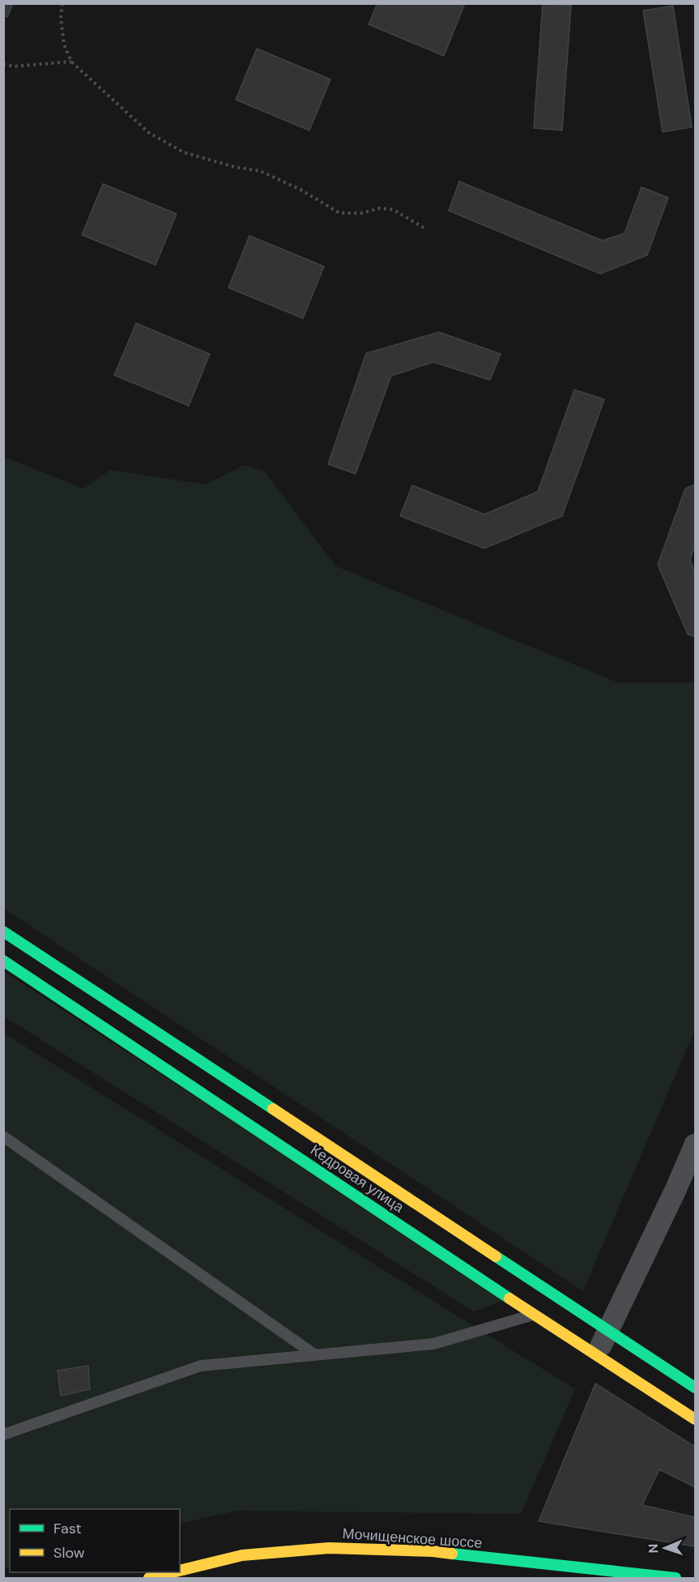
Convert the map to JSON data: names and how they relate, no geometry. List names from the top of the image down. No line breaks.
{"streets":{"main road":["Кедровая улица","Мочищенское шоссе"]},"legend":["Fast","Slow"],"north":"left"}
